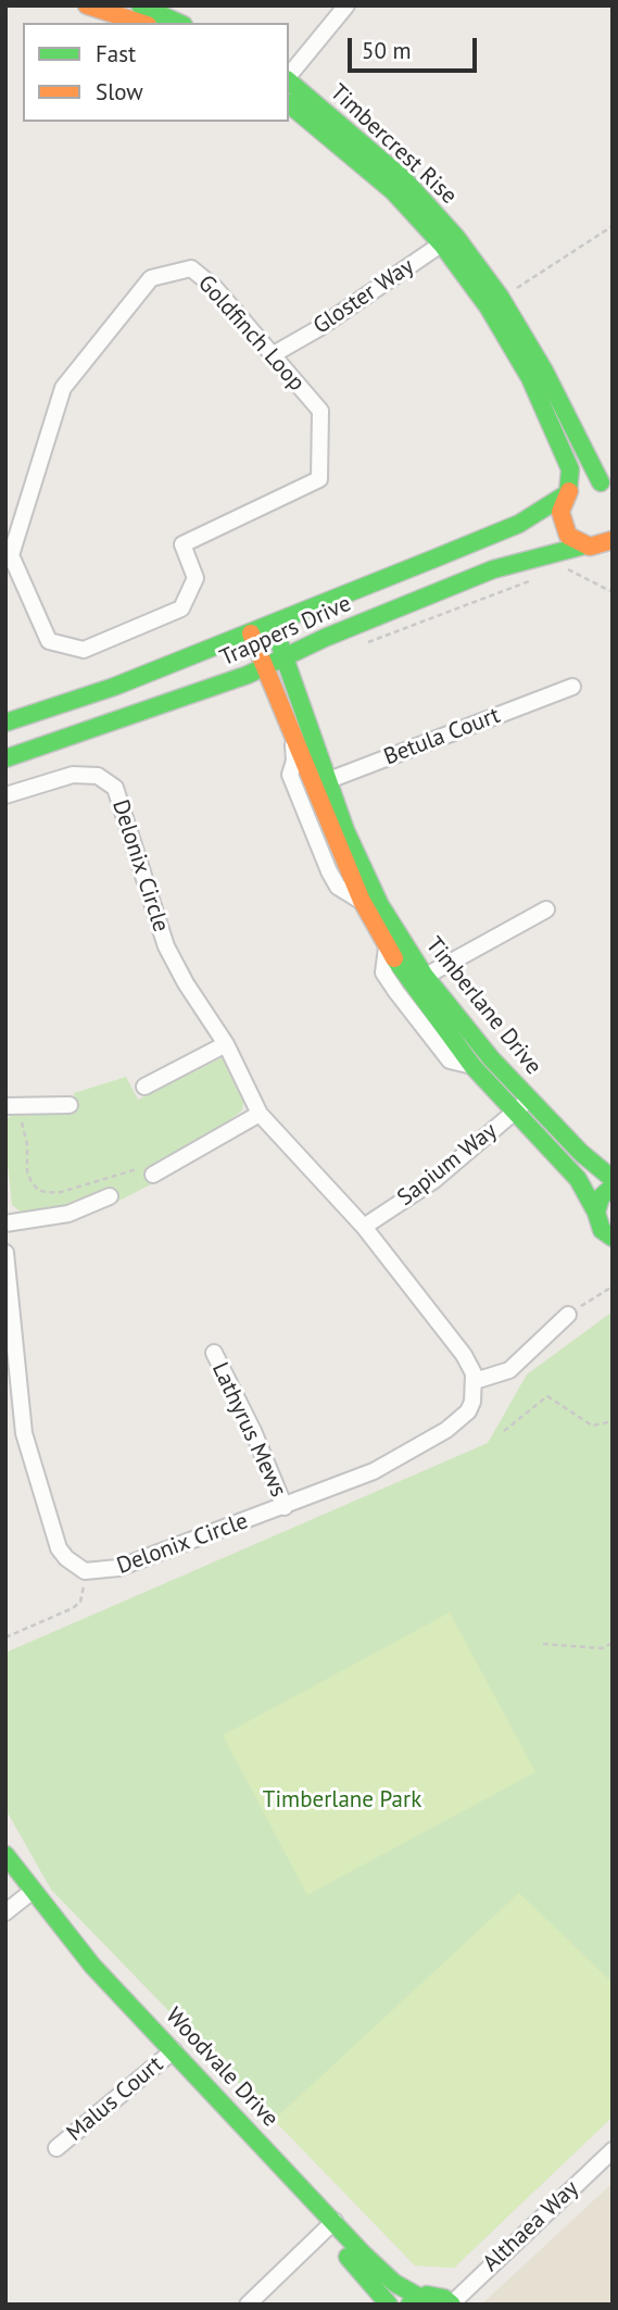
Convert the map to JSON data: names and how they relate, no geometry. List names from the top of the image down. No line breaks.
{"streets":{"street":["Timbercrest Rise","Gloster Way","Goldfinch Loop","Trappers Drive","Betula Court","Delonix Circle","Timberlane Drive","Sapium Way","Lathyrus Mews","Woodvale Drive","Malus Court","Althaea Way"]},"crossings":[["Timbercrest Rise","Gloster Way"],["Timbercrest Rise","Trappers Drive"],["Gloster Way","Goldfinch Loop"],["Trappers Drive","Timberlane Drive"],["Betula Court","Timberlane Drive"],["Delonix Circle","Sapium Way"],["Delonix Circle","Lathyrus Mews"],["Timberlane Drive","Sapium Way"],["Woodvale Drive","Malus Court"]],"parks":["Timberlane Park"],"legend":["Fast","Slow"],"scale_bar":"50 m"}
